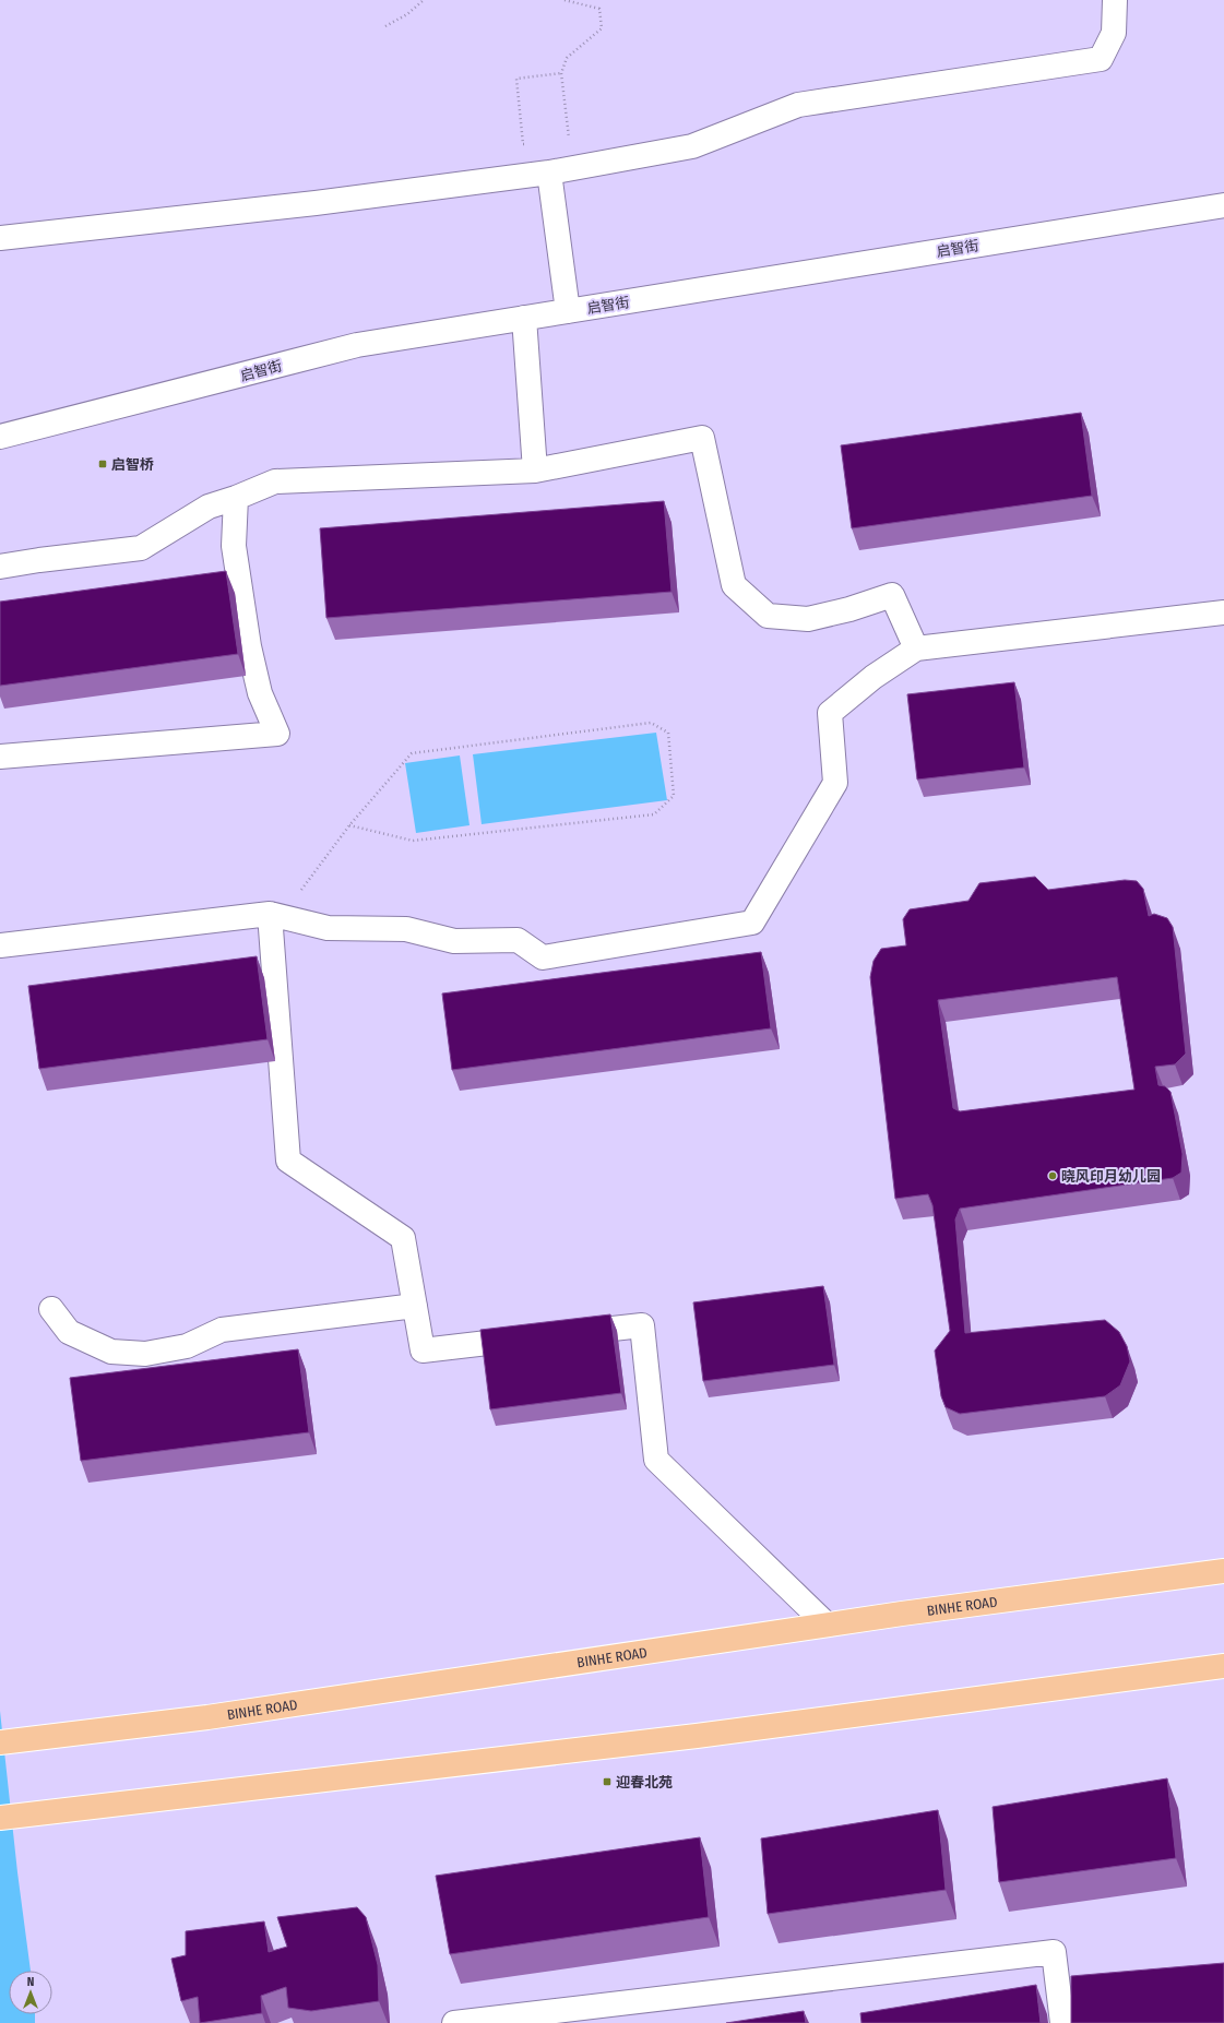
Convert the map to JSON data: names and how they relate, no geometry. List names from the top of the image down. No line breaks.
{"streets":{"main road":["BINHE ROAD"],"street":["启智街"]},"places":{"transit":["启智桥","迎春北苑"],"other":["晓风印月幼儿园"]},"north":"top"}
